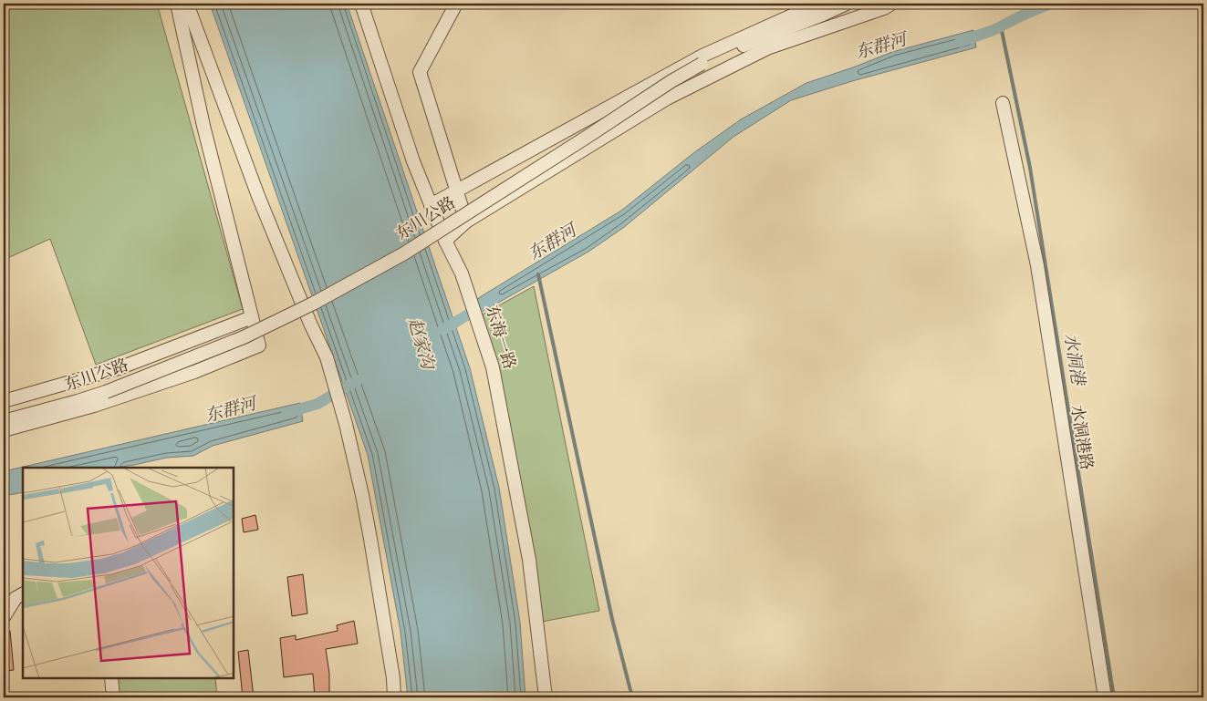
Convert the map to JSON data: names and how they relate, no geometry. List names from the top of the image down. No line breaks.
{"streets":{"street":["东川公路","东海一路","水洞港路"]},"water":["东群河","赵家沟","水洞港"]}
